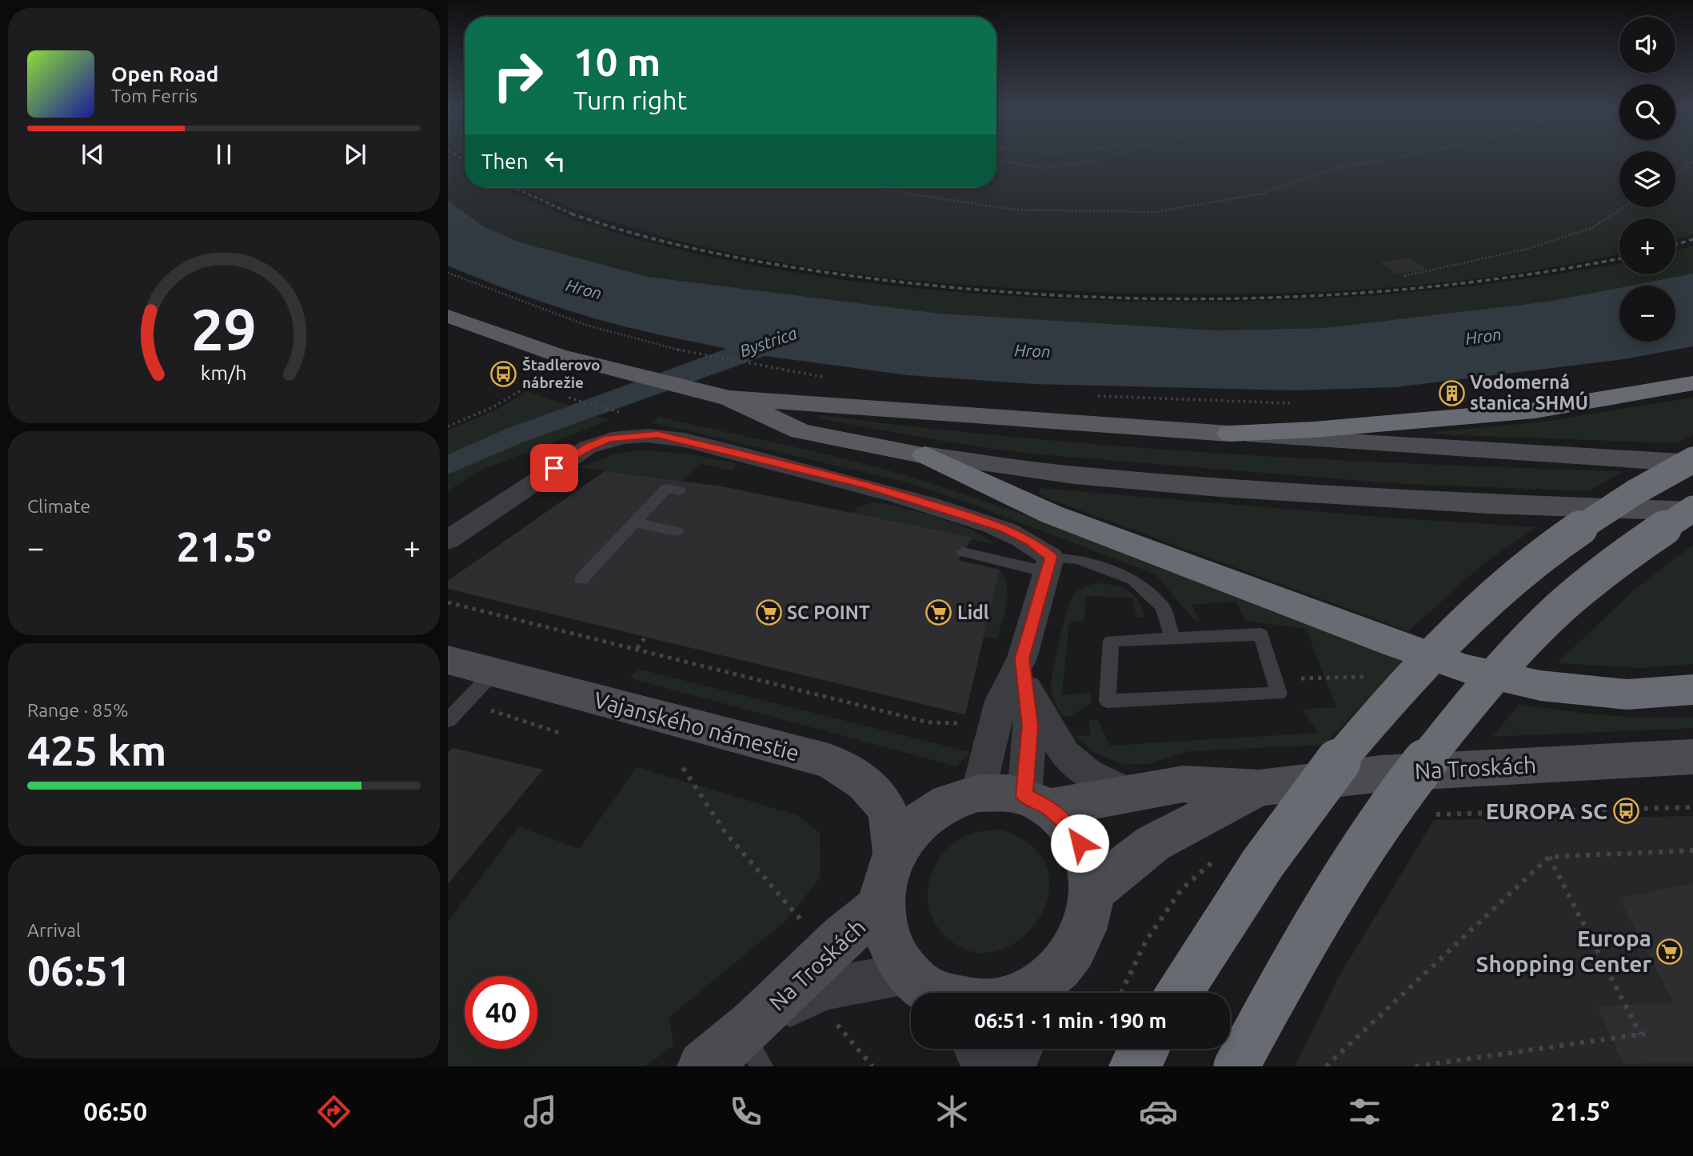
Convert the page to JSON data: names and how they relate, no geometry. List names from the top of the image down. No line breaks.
{"streets":{"street":["Vajanského námestie","Na Troskách"]},"crossings":[["Vajanského námestie","Na Troskách"]],"water":["Hron","Bystrica"],"places":{"bus stop":["Štadlerovo nábrežie","EUROPA SC"],"building":["Vodomerná stanica SHMÚ"],"supermarket":["SC POINT","Lidl","Europa Shopping Center"]},"page":{"map_buttons":["+","−"],"turn":["10 m","Turn right"],"song":["Open Road","Tom Ferris"],"then":"Then","tile":["Climate",["Range · 85%","425 km"],["Arrival","06:51"]],"heat":["−","21.5°","+"],"limit":"40","trip":"06:51 · 1 min · 190 m","tabs":["06:50","21.5°"],"gauge":["29","km/h"]}}
